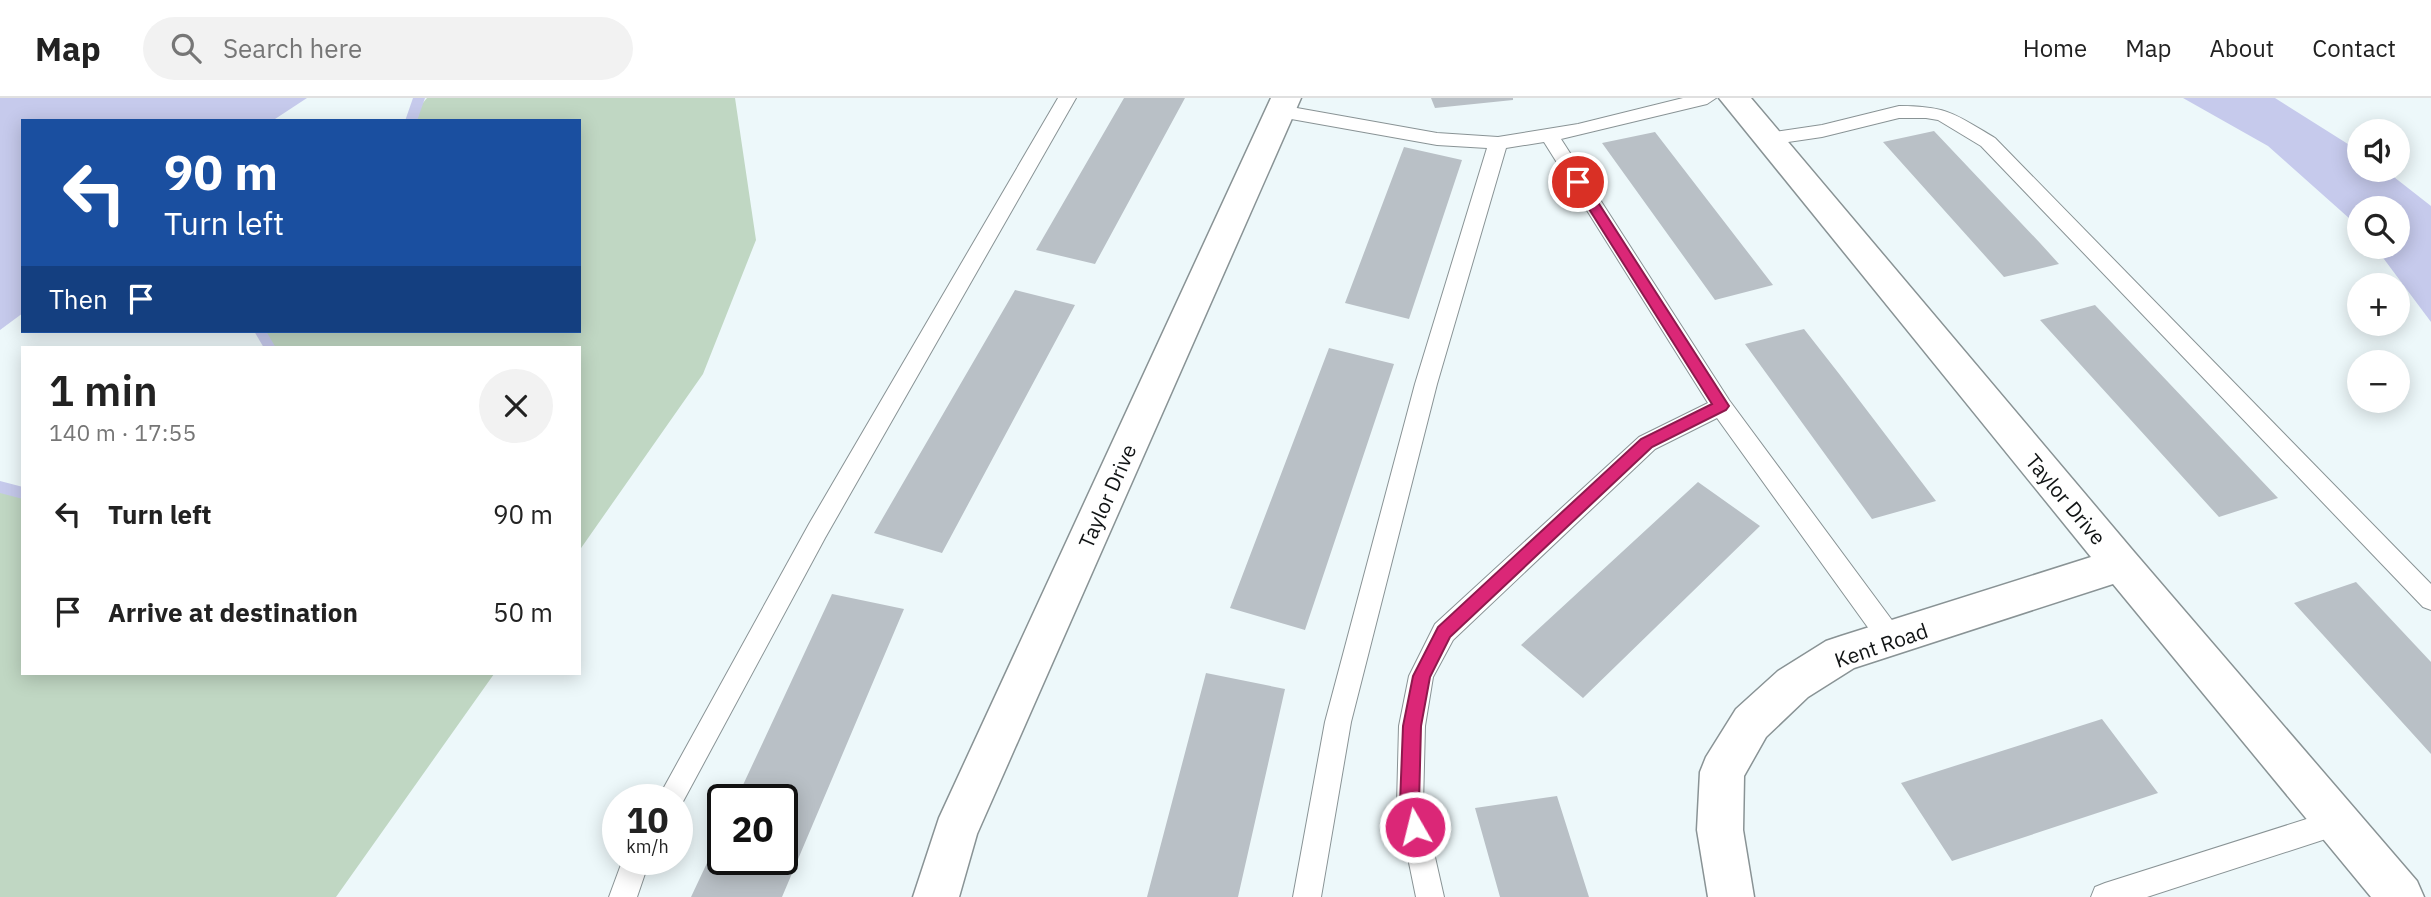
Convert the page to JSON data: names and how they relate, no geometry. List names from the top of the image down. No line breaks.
{"streets":{"street":["Taylor Drive","Kent Road"]},"crossings":[["Taylor Drive","Kent Road"]],"page":{"header":"Map","search":"Search here","nav":["Home","Map","About","Contact"],"map_buttons":["+","−"],"turn":["90 m","Turn left"],"then":"Then","heading":["1 min","140 m · 17:55"],"list":[{"name":"Turn left","value":"90 m"},{"name":"Arrive at destination","value":"50 m"}],"speed":"10 km/h","limit":"20"}}
